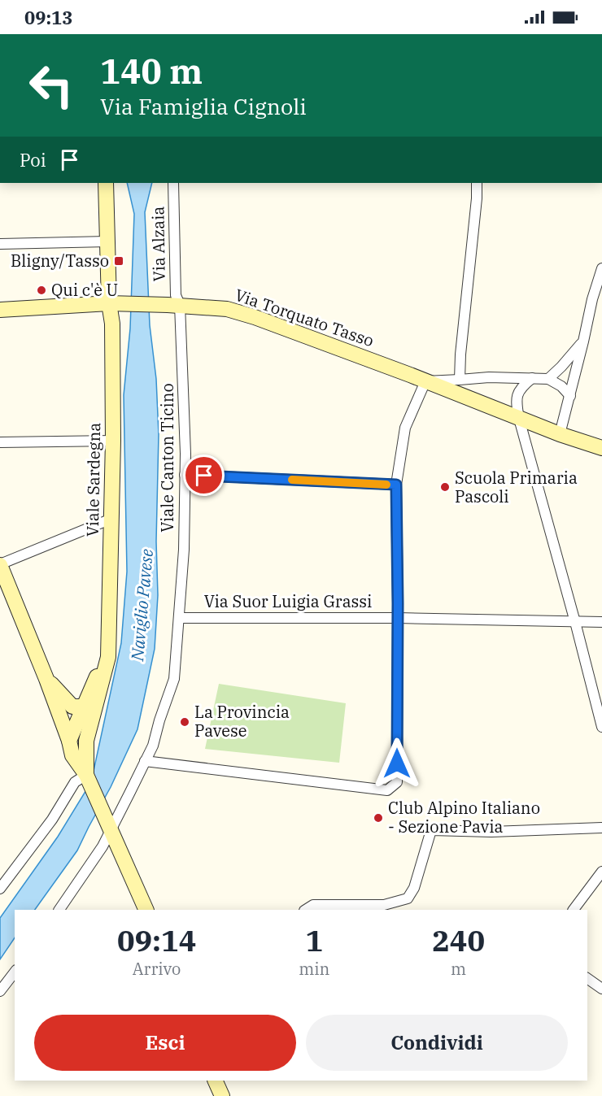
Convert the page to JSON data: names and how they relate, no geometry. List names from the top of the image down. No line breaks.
{"streets":{"street":["Via Alzaia","Via Torquato Tasso","Viale Canton Ticino","Viale Sardegna","Via Suor Luigia Grassi"]},"crossings":[["Via Alzaia","Via Torquato Tasso"],["Via Alzaia","Viale Canton Ticino"],["Via Torquato Tasso","Viale Canton Ticino"],["Via Torquato Tasso","Viale Sardegna"],["Viale Canton Ticino","Via Suor Luigia Grassi"]],"water":["Naviglio Pavese"],"places":{"transit":["Bligny/Tasso"],"other":["Qui c'è U","Scuola Primaria Pascoli","La Provincia Pavese","Club Alpino Italiano - Sezione Pavia"]},"page":{"status":"09:13","turn":["140 m","Via Famiglia Cignoli"],"then":"Poi","eta":["09:14","Arrivo","1","min","240","m"],"buttons":["Esci","Condividi"]}}
